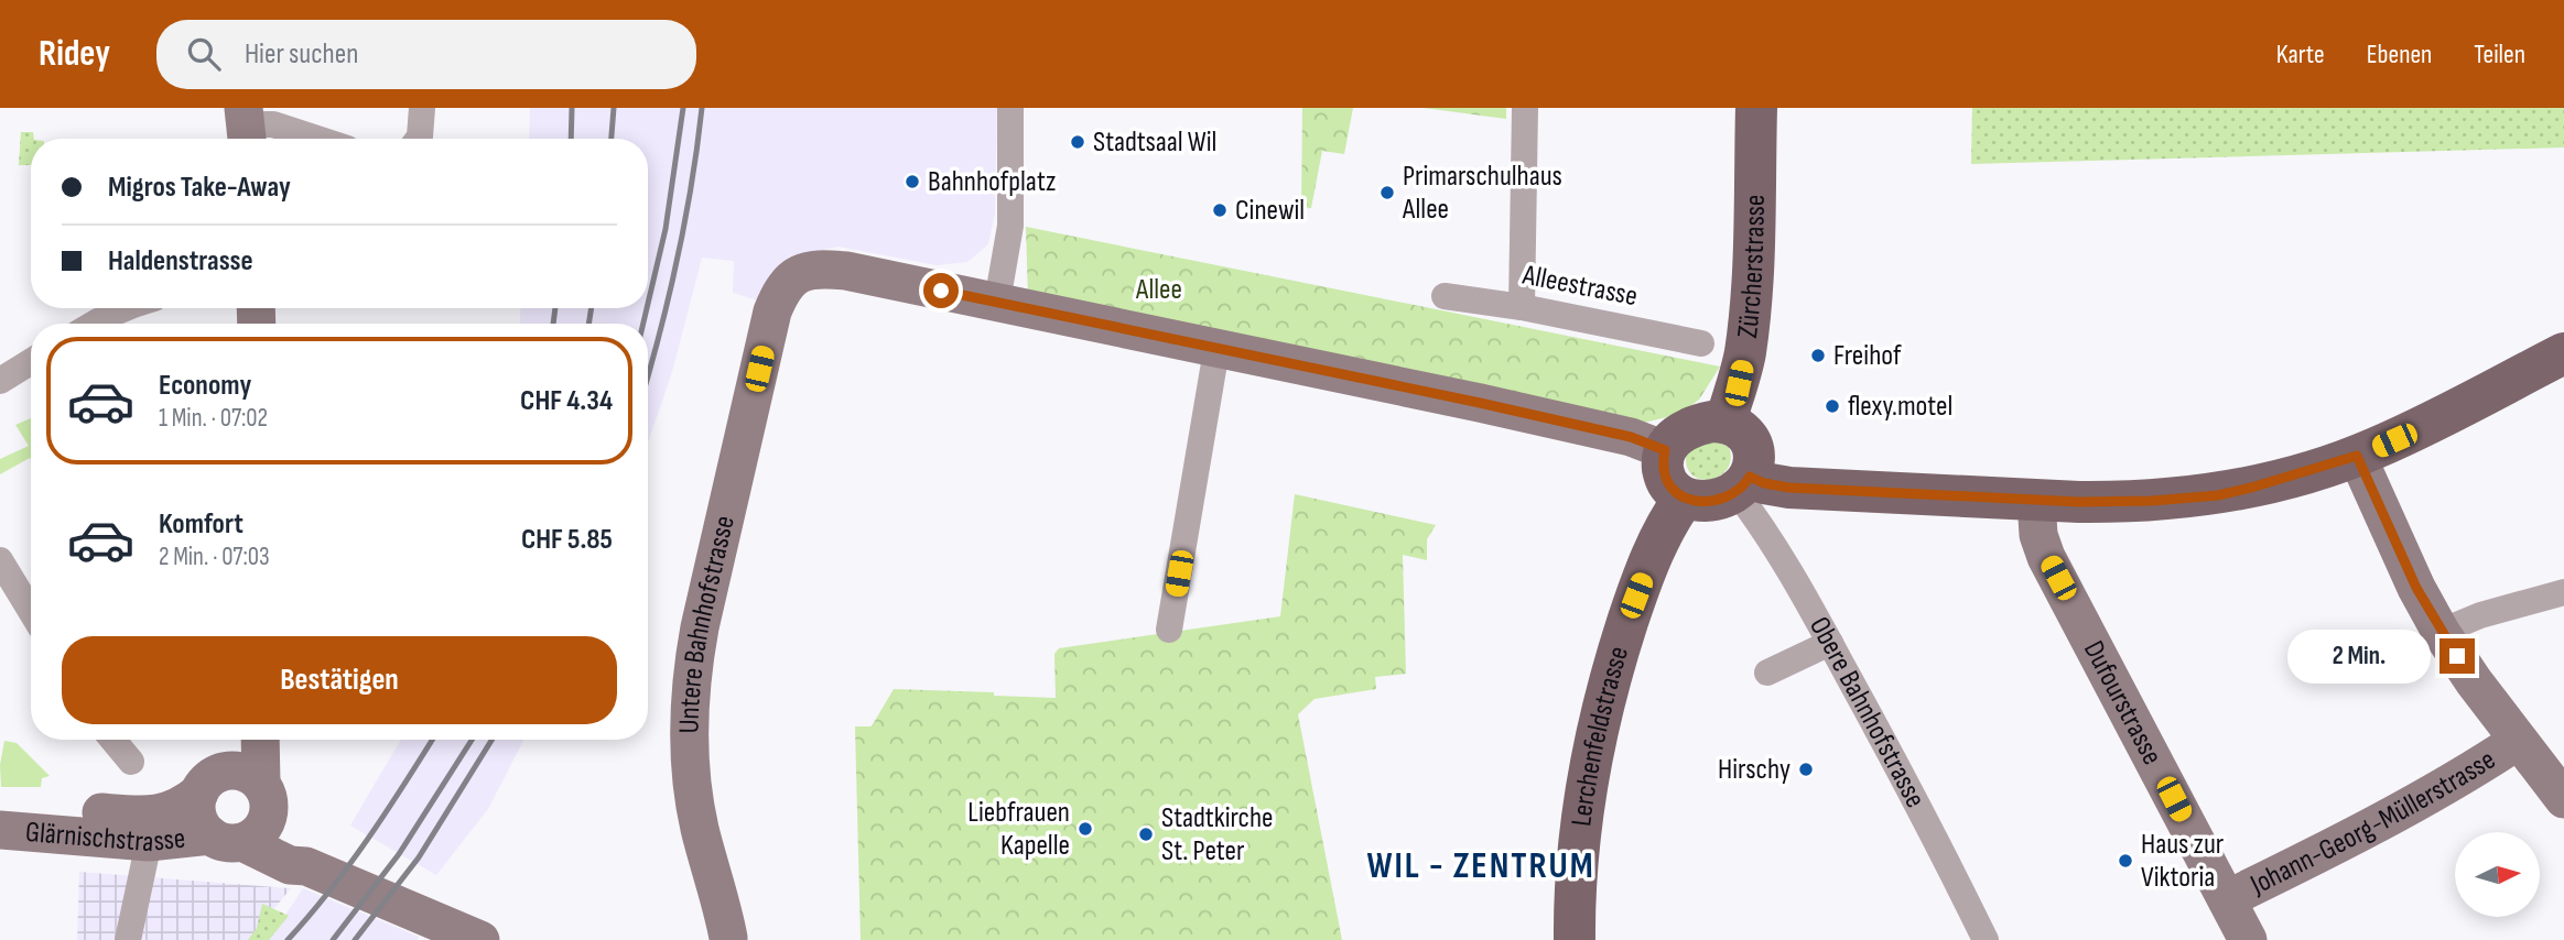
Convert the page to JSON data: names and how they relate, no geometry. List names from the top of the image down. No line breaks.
{"streets":{"main road":["Zürcherstrasse","Lerchenfeldstrasse"],"street":["Alleestrasse","Untere Bahnhofstrasse","Dufourstrasse","Obere Bahnhofstrasse","Johann-Georg-Müllerstrasse","Glärnischstrasse"]},"crossings":[["Zürcherstrasse","Obere Bahnhofstrasse"],["Zürcherstrasse","Lerchenfeldstrasse"],["Dufourstrasse","Johann-Georg-Müllerstrasse"],["Obere Bahnhofstrasse","Lerchenfeldstrasse"]],"districts":["WIL - ZENTRUM"],"parks":["Allee"],"places":["Stadtsaal Wil","Bahnhofplatz","Primarschulhaus Allee","Cinewil","Freihof","flexy.motel","Hirschy","Liebfrauen Kapelle","Stadtkirche St. Peter","Haus zur Viktoria"],"north":"right","page":{"header":"Ridey","search":"Hier suchen","nav":["Karte","Ebenen","Teilen"],"banner":["Migros Take-Away","Haldenstrasse"],"list":[{"name":"Economy","note":"1 Min. · 07:02","value":"CHF 4.34"},{"name":"Komfort","note":"2 Min. · 07:03","value":"CHF 5.85"}],"buttons":"Bestätigen","bubble":"2 Min."}}
